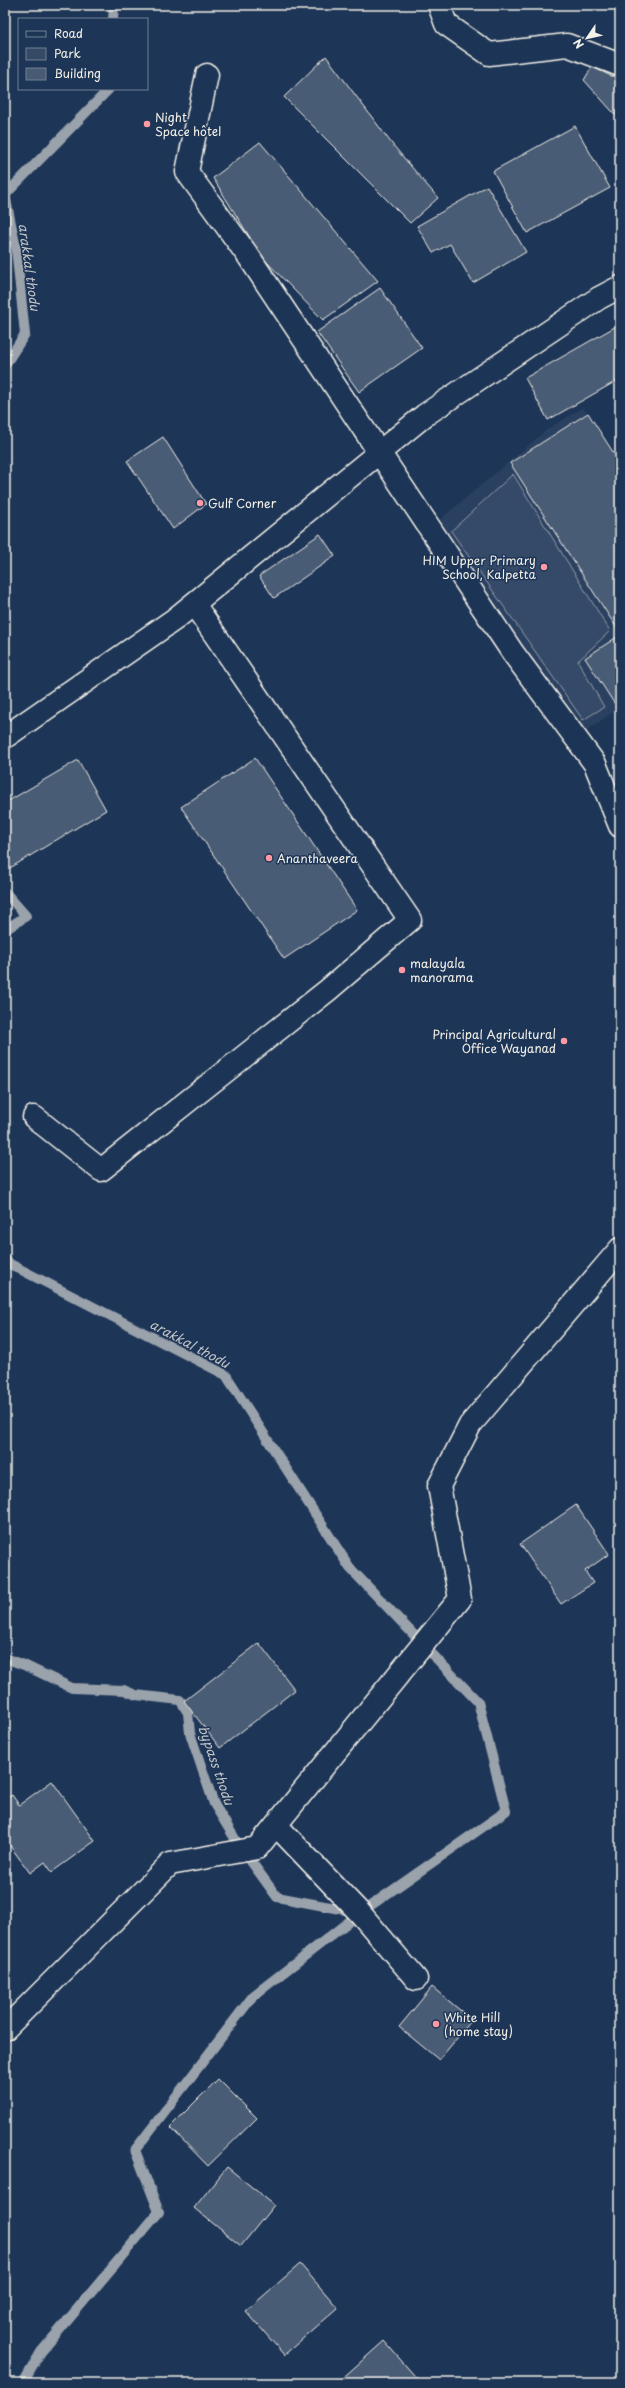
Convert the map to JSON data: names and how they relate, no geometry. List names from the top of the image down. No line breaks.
{"water":["arakkal thodu","bypass thodu"],"places":["Night Space hôtel","Gulf Corner","HIM Upper Primary School, Kalpetta","Ananthaveera","malayala manorama","Principal Agricultural Office Wayanad","White Hill (home stay)"],"legend":["Road","Park","Building"],"north":"bottom left"}
